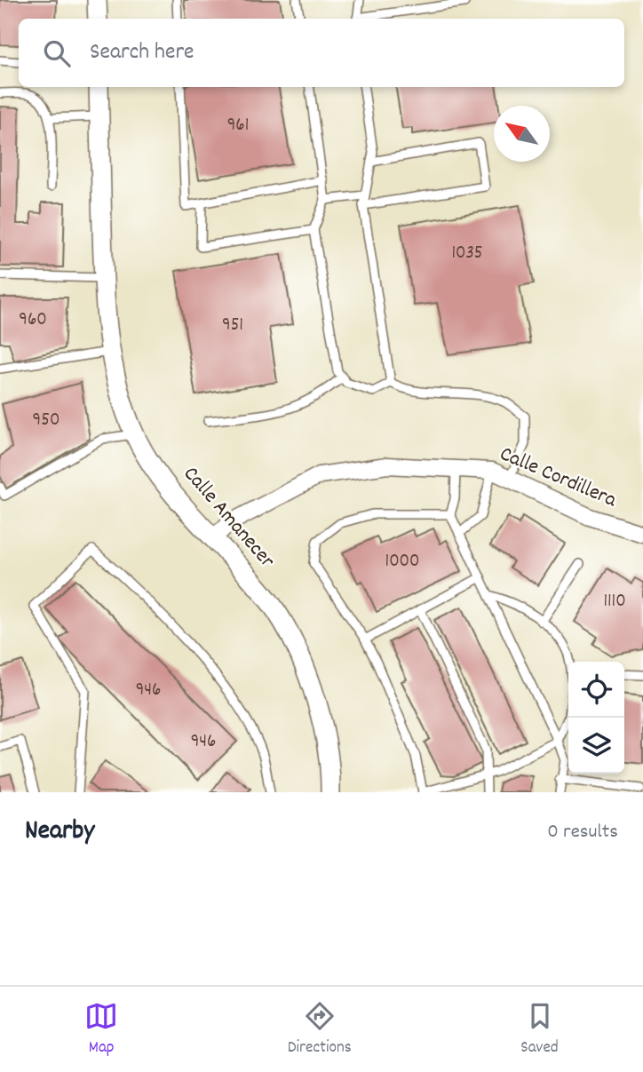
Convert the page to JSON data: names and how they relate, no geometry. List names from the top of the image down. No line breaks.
{"streets":{"street":["Calle Cordillera","Calle Amanecer"]},"crossings":[["Calle Cordillera","Calle Amanecer"]],"house_numbers":["961","1035","960","951","950","1000","1110","946","946"],"north":"top left","page":{"search":"Search here","heading":["Nearby","0 results"],"nav":["Map","Directions","Saved"]}}
